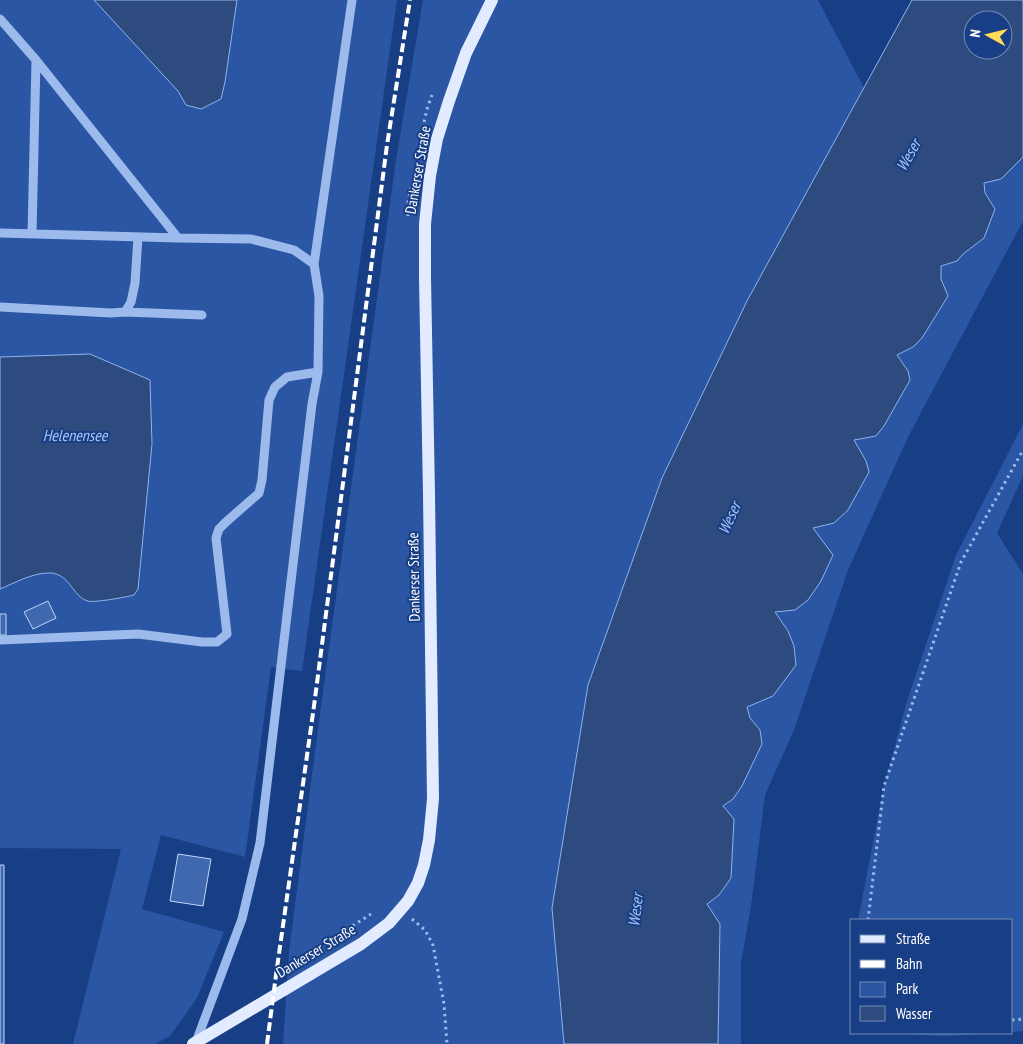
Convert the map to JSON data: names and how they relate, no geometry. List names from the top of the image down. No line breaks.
{"streets":{"main road":["Dankerser Straße"]},"water":["Weser","Helenensee"],"legend":["Straße","Bahn","Park","Wasser"],"north":"left"}
